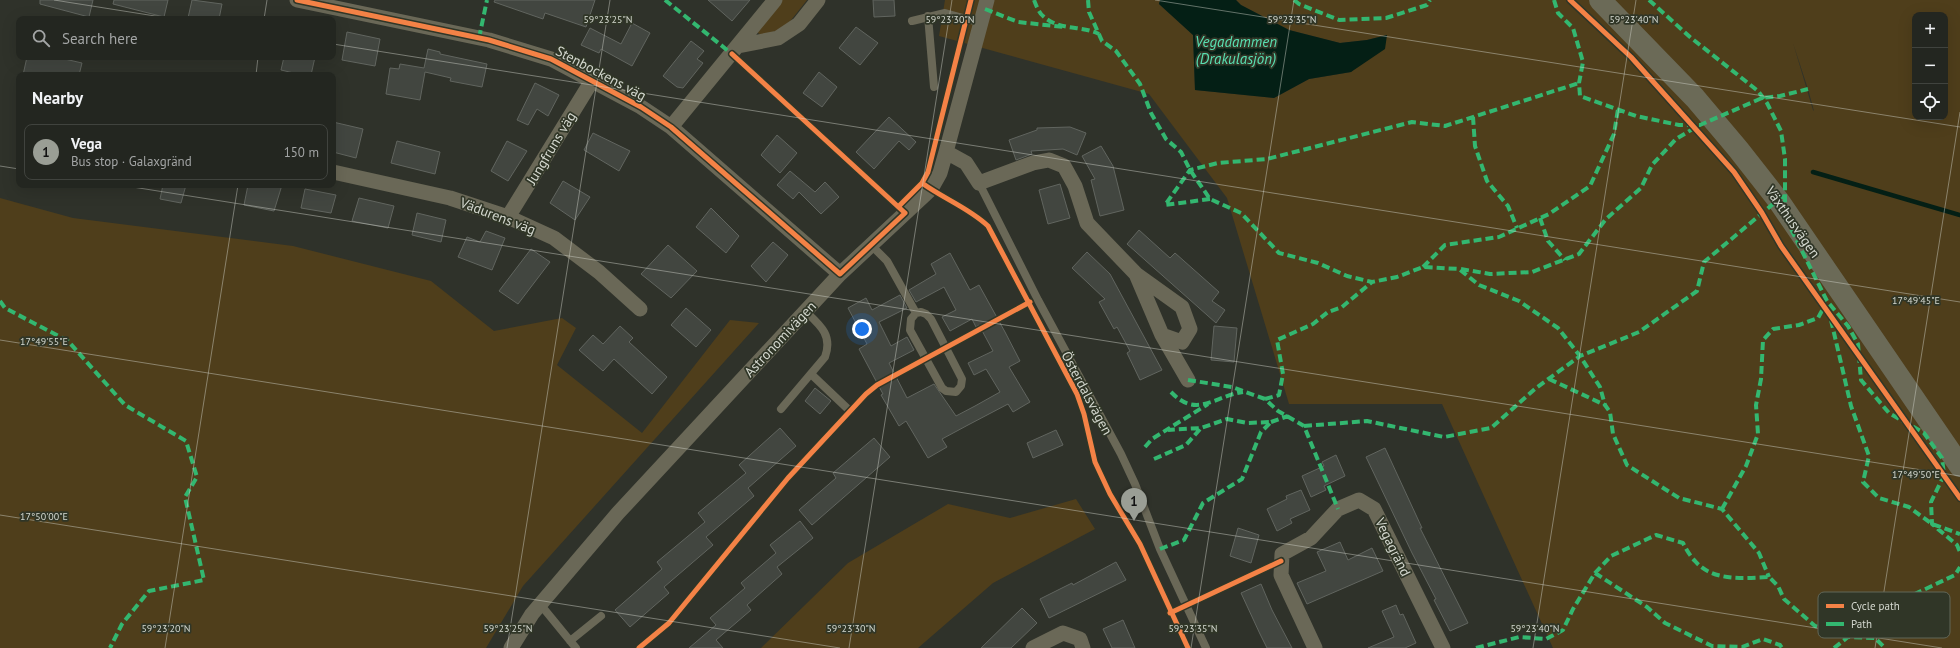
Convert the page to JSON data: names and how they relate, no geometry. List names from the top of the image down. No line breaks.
{"streets":{"street":["Stenbockens väg","Jungfruns väg","Vädurens väg","Växthusvägen","Astronomivägen","Österdalsvägen","Vegagränd"]},"crossings":[["Stenbockens väg","Jungfruns väg"],["Stenbockens väg","Astronomivägen"],["Jungfruns väg","Vädurens väg"],["Astronomivägen","Österdalsvägen"]],"water":["Vegadammen (Drakulasjön)"],"legend":["Cycle path","Path"],"page":{"map_buttons":["+","−"],"search":"Search here","heading":"Nearby","list":[{"mark":"1","name":"Vega","note":"Bus stop · Galaxgränd","value":"150 m"}],"pins":"1"},"coordinates":["59°23'25\"N","59°23'30\"N","59°23'35\"N","59°23'40\"N","17°49'45\"E","17°49'55\"E","17°49'50\"E","17°50'00\"E","59°23'20\"N"]}
